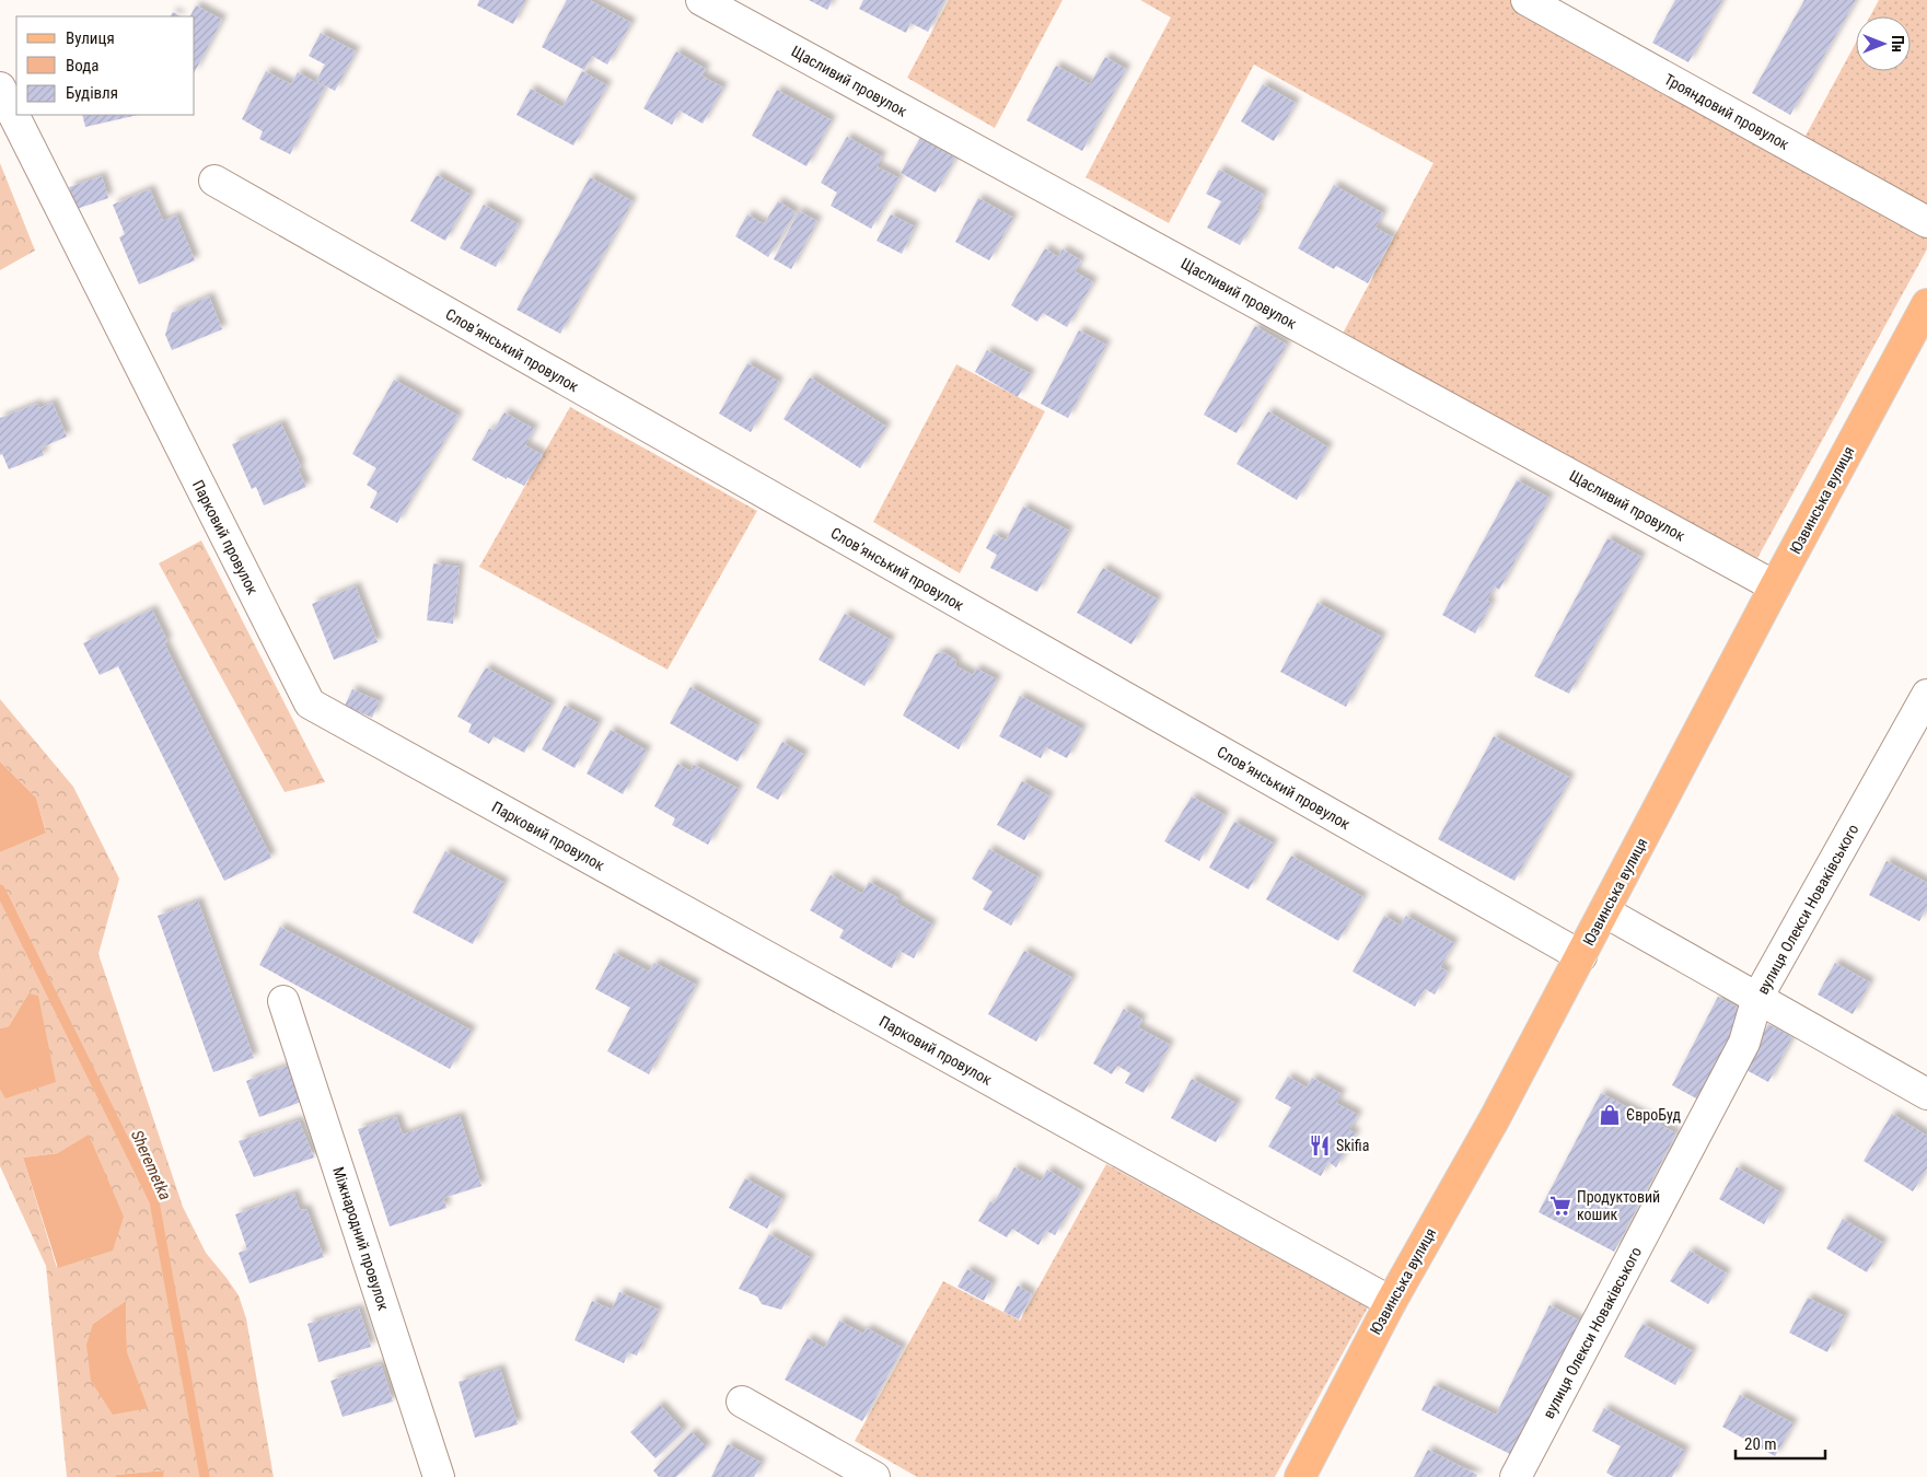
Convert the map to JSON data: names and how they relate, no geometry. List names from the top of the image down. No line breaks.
{"streets":{"main road":["Юзвинська вулиця"],"street":["Щасливий провулок","Трояндовий провулок","Словʼянський провулок","Парковий провулок","вулиця Олекси Новаківського","Міжнародний провулок"]},"crossings":[["Щасливий провулок","Юзвинська вулиця"],["Словʼянський провулок","Юзвинська вулиця"],["Юзвинська вулиця","Парковий провулок"]],"water":["Sheremetka"],"places":{"shop":["ЄвроБуд"],"restaurant":["Skifia"],"supermarket":["Продуктовий кошик"]},"legend":["Вулиця","Вода","Будівля"],"scale_bar":"20 m","north":"right"}
